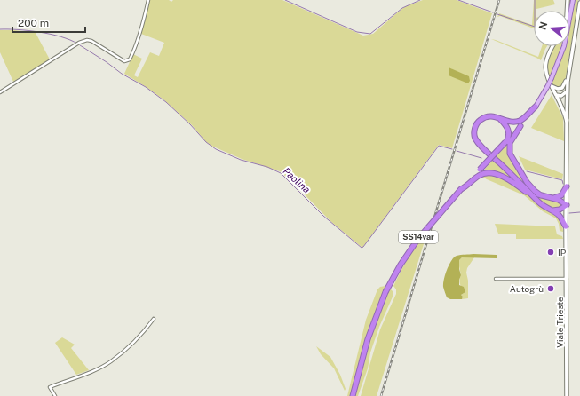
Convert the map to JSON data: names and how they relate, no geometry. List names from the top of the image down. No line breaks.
{"streets":{"highway":["SS14var"],"main road":["Viale Trieste"]},"water":["Paolina"],"places":["IP","Autogrù"],"scale_bar":"200 m","north":"left"}
